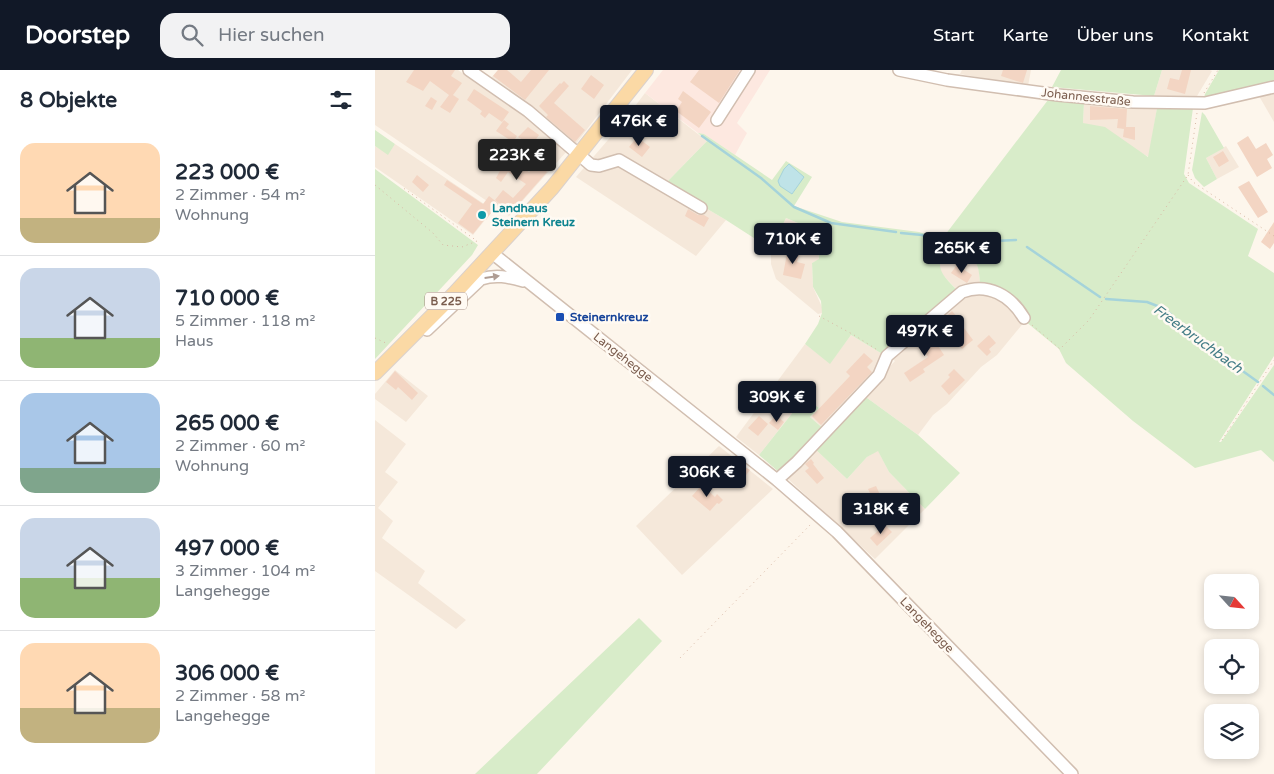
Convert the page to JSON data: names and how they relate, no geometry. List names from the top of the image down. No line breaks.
{"streets":{"main road":["B 225"],"street":["Johannesstraße","Langehegge"]},"crossings":[["B 225","Langehegge"]],"water":["Freerbruchbach"],"places":{"other":["Landhaus Steinern Kreuz"],"transit":["Steinernkreuz"]},"north":"bottom right","page":{"header":"Doorstep","search":"Hier suchen","nav":["Start","Karte","Über uns","Kontakt"],"heading":"8 Objekte","price":["476K €","223K €","710K €","265K €","497K €","309K €","306K €","318K €"],"list":[{"name":"223 000 €","note":"2 Zimmer · 54 m² · Wohnung"},{"name":"710 000 €","note":"5 Zimmer · 118 m² · Haus"},{"name":"265 000 €","note":"2 Zimmer · 60 m² · Wohnung"},{"name":"497 000 €","note":"3 Zimmer · 104 m² · Langehegge"},{"name":"306 000 €","note":"2 Zimmer · 58 m² · Langehegge"}]}}
